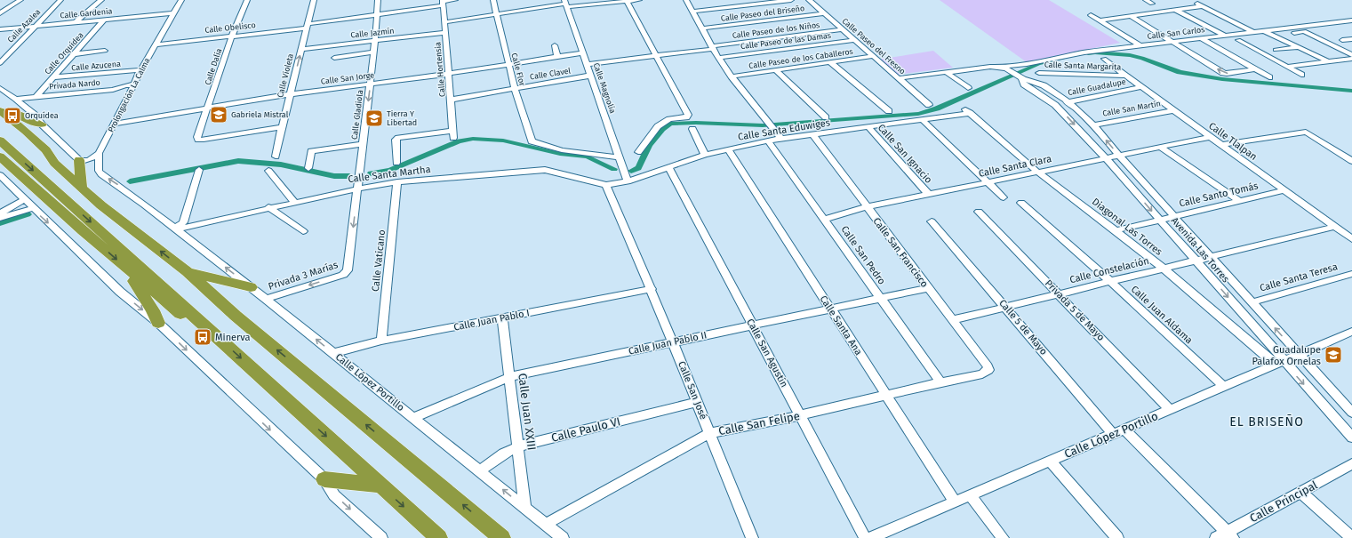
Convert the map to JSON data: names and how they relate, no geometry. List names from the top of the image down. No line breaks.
{"streets":{"street":["Calle Gardenia","Calle Paseo del Briseño","Calle Azalea","Calle Obelisco","Calle Paseo de los Niños","Calle Jazmín","Calle San Carlos","Calle Paseo de las Damas","Calle Paseo del Fresno","Calle Orquídea","Calle Paseo de los Caballeros","Calle Azucena","Calle Santa Margarita","Calle Dalia","Calle Hortensia","Calle Flor","Calle Clavel","Calle Violeta","Calle San Jorge","Privada Nardo","Calle Guadalupe","Calle Magnolia","Prolongación La Calma","Calle San Martín","Calle Gladiola","Calle Santa Eduwiges","Calle Tlalpan","Calle San Ignacio","Calle Santa Clara","Calle Santa Martha","Calle Santo Tomás","Diagonal Las Torres","Avenida Las Torres","Calle San Francisco","Calle San Pedro","Calle Vaticano","Calle Constelación","Privada 3 Marías","Calle Santa Teresa","Privada 5 de Mayo","Calle Juan Aldama","Calle Juan Pablo I","Calle Santa Ana","Calle 5 de Mayo","Calle Juan Pablo II","Calle San Agustín","Calle López Portillo","Calle San José","Calle Juan XXIII","Calle San Felipe","Calle Paulo VI","Calle Principal"]},"crossings":[["Calle Gardenia","Calle Azalea"],["Calle Gardenia","Calle Orquídea"],["Calle Gardenia","Prolongación La Calma"],["Calle Paseo del Briseño","Calle Paseo del Fresno"],["Calle Obelisco","Calle Dalia"],["Calle Obelisco","Calle Hortensia"],["Calle Obelisco","Calle Violeta"],["Calle Obelisco","Prolongación La Calma"],["Calle Obelisco","Calle Gladiola"],["Calle Paseo de los Niños","Calle Paseo del Fresno"],["Calle Paseo de los Niños","Calle Magnolia"],["Calle Jazmín","Calle Hortensia"],["Calle Jazmín","Calle Violeta"],["Calle Jazmín","Calle Gladiola"],["Calle San Carlos","Calle Paseo del Fresno"],["Calle San Carlos","Avenida Las Torres"],["Calle Paseo de las Damas","Calle Paseo del Fresno"],["Calle Paseo del Fresno","Calle Paseo de los Caballeros"],["Calle Orquídea","Calle Azucena"],["Calle Orquídea","Privada Nardo"],["Calle Azucena","Prolongación La Calma"],["Calle Santa Margarita","Calle Tlalpan"],["Calle Dalia","Calle Violeta"],["Calle Dalia","Calle San Jorge"],["Calle Hortensia","Calle Clavel"],["Calle Hortensia","Calle San Jorge"],["Calle Flor","Calle Clavel"],["Calle Flor","Calle San Jorge"],["Calle Flor","Calle Magnolia"],["Calle Clavel","Calle Magnolia"],["Calle Violeta","Calle San Jorge"],["Calle San Jorge","Calle Magnolia"],["Calle San Jorge","Prolongación La Calma"],["Calle San Jorge","Calle Gladiola"],["Privada Nardo","Prolongación La Calma"],["Calle Guadalupe","Calle Tlalpan"],["Calle Guadalupe","Avenida Las Torres"],["Calle Magnolia","Calle Santa Eduwiges"],["Prolongación La Calma","Calle López Portillo"],["Calle San Martín","Calle Tlalpan"],["Calle San Martín","Avenida Las Torres"],["Calle Gladiola","Calle Santa Martha"],["Calle Gladiola","Privada 3 Marías"],["Calle Santa Eduwiges","Calle San Ignacio"],["Calle Santa Eduwiges","Calle Santa Martha"],["Calle Santa Eduwiges","Diagonal Las Torres"],["Calle Santa Eduwiges","Calle San Francisco"],["Calle Santa Eduwiges","Calle San Pedro"],["Calle Santa Eduwiges","Calle Santa Ana"],["Calle Santa Eduwiges","Calle San Agustín"],["Calle Santa Eduwiges","Calle San José"],["Calle Tlalpan","Calle Santa Clara"],["Calle Tlalpan","Calle Santo Tomás"],["Calle Tlalpan","Calle Constelación"],["Calle San Ignacio","Calle Santa Clara"],["Calle Santa Clara","Diagonal Las Torres"],["Calle Santa Clara","Avenida Las Torres"],["Calle Santa Clara","Calle San Francisco"],["Calle Santa Clara","Calle San Pedro"],["Calle Santa Martha","Calle Vaticano"],["Calle Santa Martha","Privada 3 Marías"],["Calle Santa Martha","Calle López Portillo"],["Calle Santa Martha","Calle San José"],["Calle Santo Tomás","Diagonal Las Torres"],["Calle Santo Tomás","Avenida Las Torres"],["Diagonal Las Torres","Avenida Las Torres"],["Diagonal Las Torres","Calle Constelación"],["Diagonal Las Torres","Calle López Portillo"],["Avenida Las Torres","Calle Constelación"],["Avenida Las Torres","Calle Santa Teresa"],["Avenida Las Torres","Calle López Portillo"],["Calle San Francisco","Calle Constelación"],["Calle San Francisco","Calle Juan Pablo II"],["Calle San Francisco","Calle San Felipe"],["Calle San Pedro","Calle Juan Pablo II"],["Calle San Pedro","Calle San Felipe"],["Calle Vaticano","Calle Juan Pablo I"],["Calle Constelación","Privada 5 de Mayo"],["Calle Constelación","Calle Juan Aldama"],["Calle Constelación","Calle 5 de Mayo"],["Privada 3 Marías","Calle López Portillo"],["Privada 5 de Mayo","Calle López Portillo"],["Calle Juan Aldama","Calle López Portillo"],["Calle Juan Pablo I","Calle López Portillo"],["Calle Juan Pablo I","Calle San José"],["Calle Juan Pablo I","Calle Juan XXIII"],["Calle Santa Ana","Calle Juan Pablo II"],["Calle Santa Ana","Calle López Portillo"],["Calle Santa Ana","Calle San Felipe"],["Calle 5 de Mayo","Calle López Portillo"],["Calle Juan Pablo II","Calle San Agustín"],["Calle Juan Pablo II","Calle López Portillo"],["Calle Juan Pablo II","Calle San José"],["Calle Juan Pablo II","Calle Juan XXIII"],["Calle San Agustín","Calle López Portillo"],["Calle San Agustín","Calle San Felipe"],["Calle López Portillo","Calle Juan XXIII"],["Calle López Portillo","Calle San Felipe"],["Calle López Portillo","Calle Paulo VI"],["Calle San José","Calle San Felipe"],["Calle San José","Calle Paulo VI"],["Calle Juan XXIII","Calle Paulo VI"]],"one_way":["Privada 3 Marías"],"districts":["EL BRISEÑO"],"places":{"school or university":["Gabriela Mistral","Tierra Y Libertad","Guadalupe Palafox Ornelas"],"bus stop":["Orquídea","Minerva"]}}
